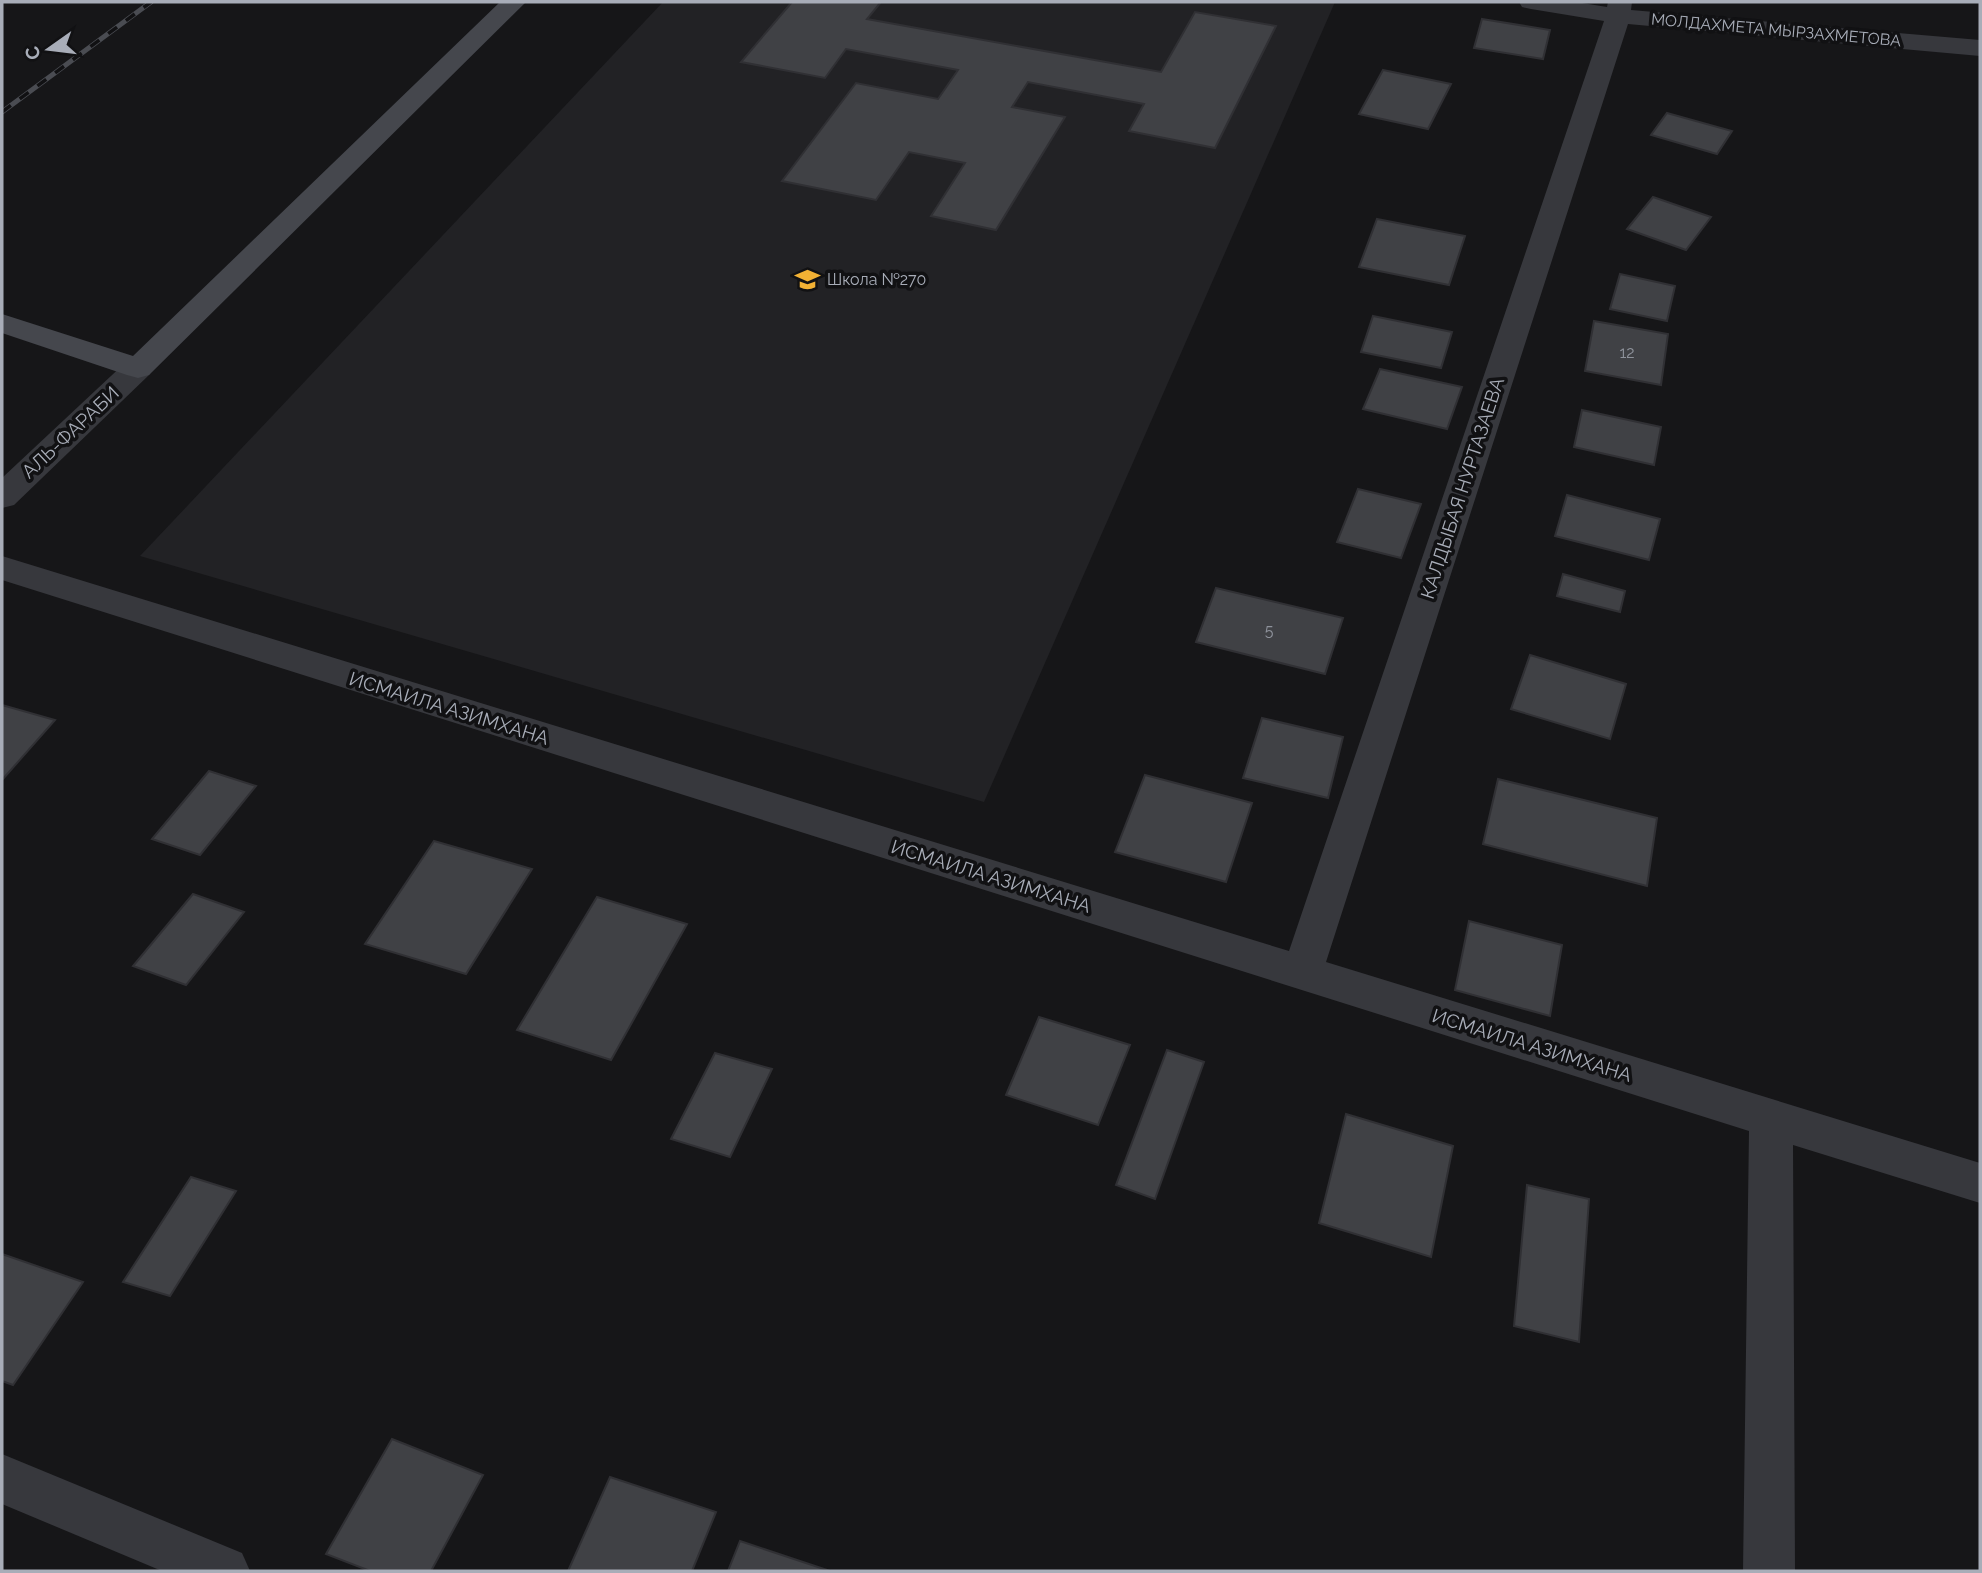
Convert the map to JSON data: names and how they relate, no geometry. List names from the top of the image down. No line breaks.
{"streets":{"street":["МОЛДАХМЕТА МЫРЗАХМЕТОВА","АЛЬ-ФАРАБИ","КАЛДЫБАЯ НУРТАЗАЕВА","ИСМАИЛА АЗИМХАНА"]},"crossings":[["МОЛДАХМЕТА МЫРЗАХМЕТОВА","КАЛДЫБАЯ НУРТАЗАЕВА"],["КАЛДЫБАЯ НУРТАЗАЕВА","ИСМАИЛА АЗИМХАНА"]],"places":{"school or university":["Школа №270"]},"house_numbers":["12","5"],"north":"left"}
